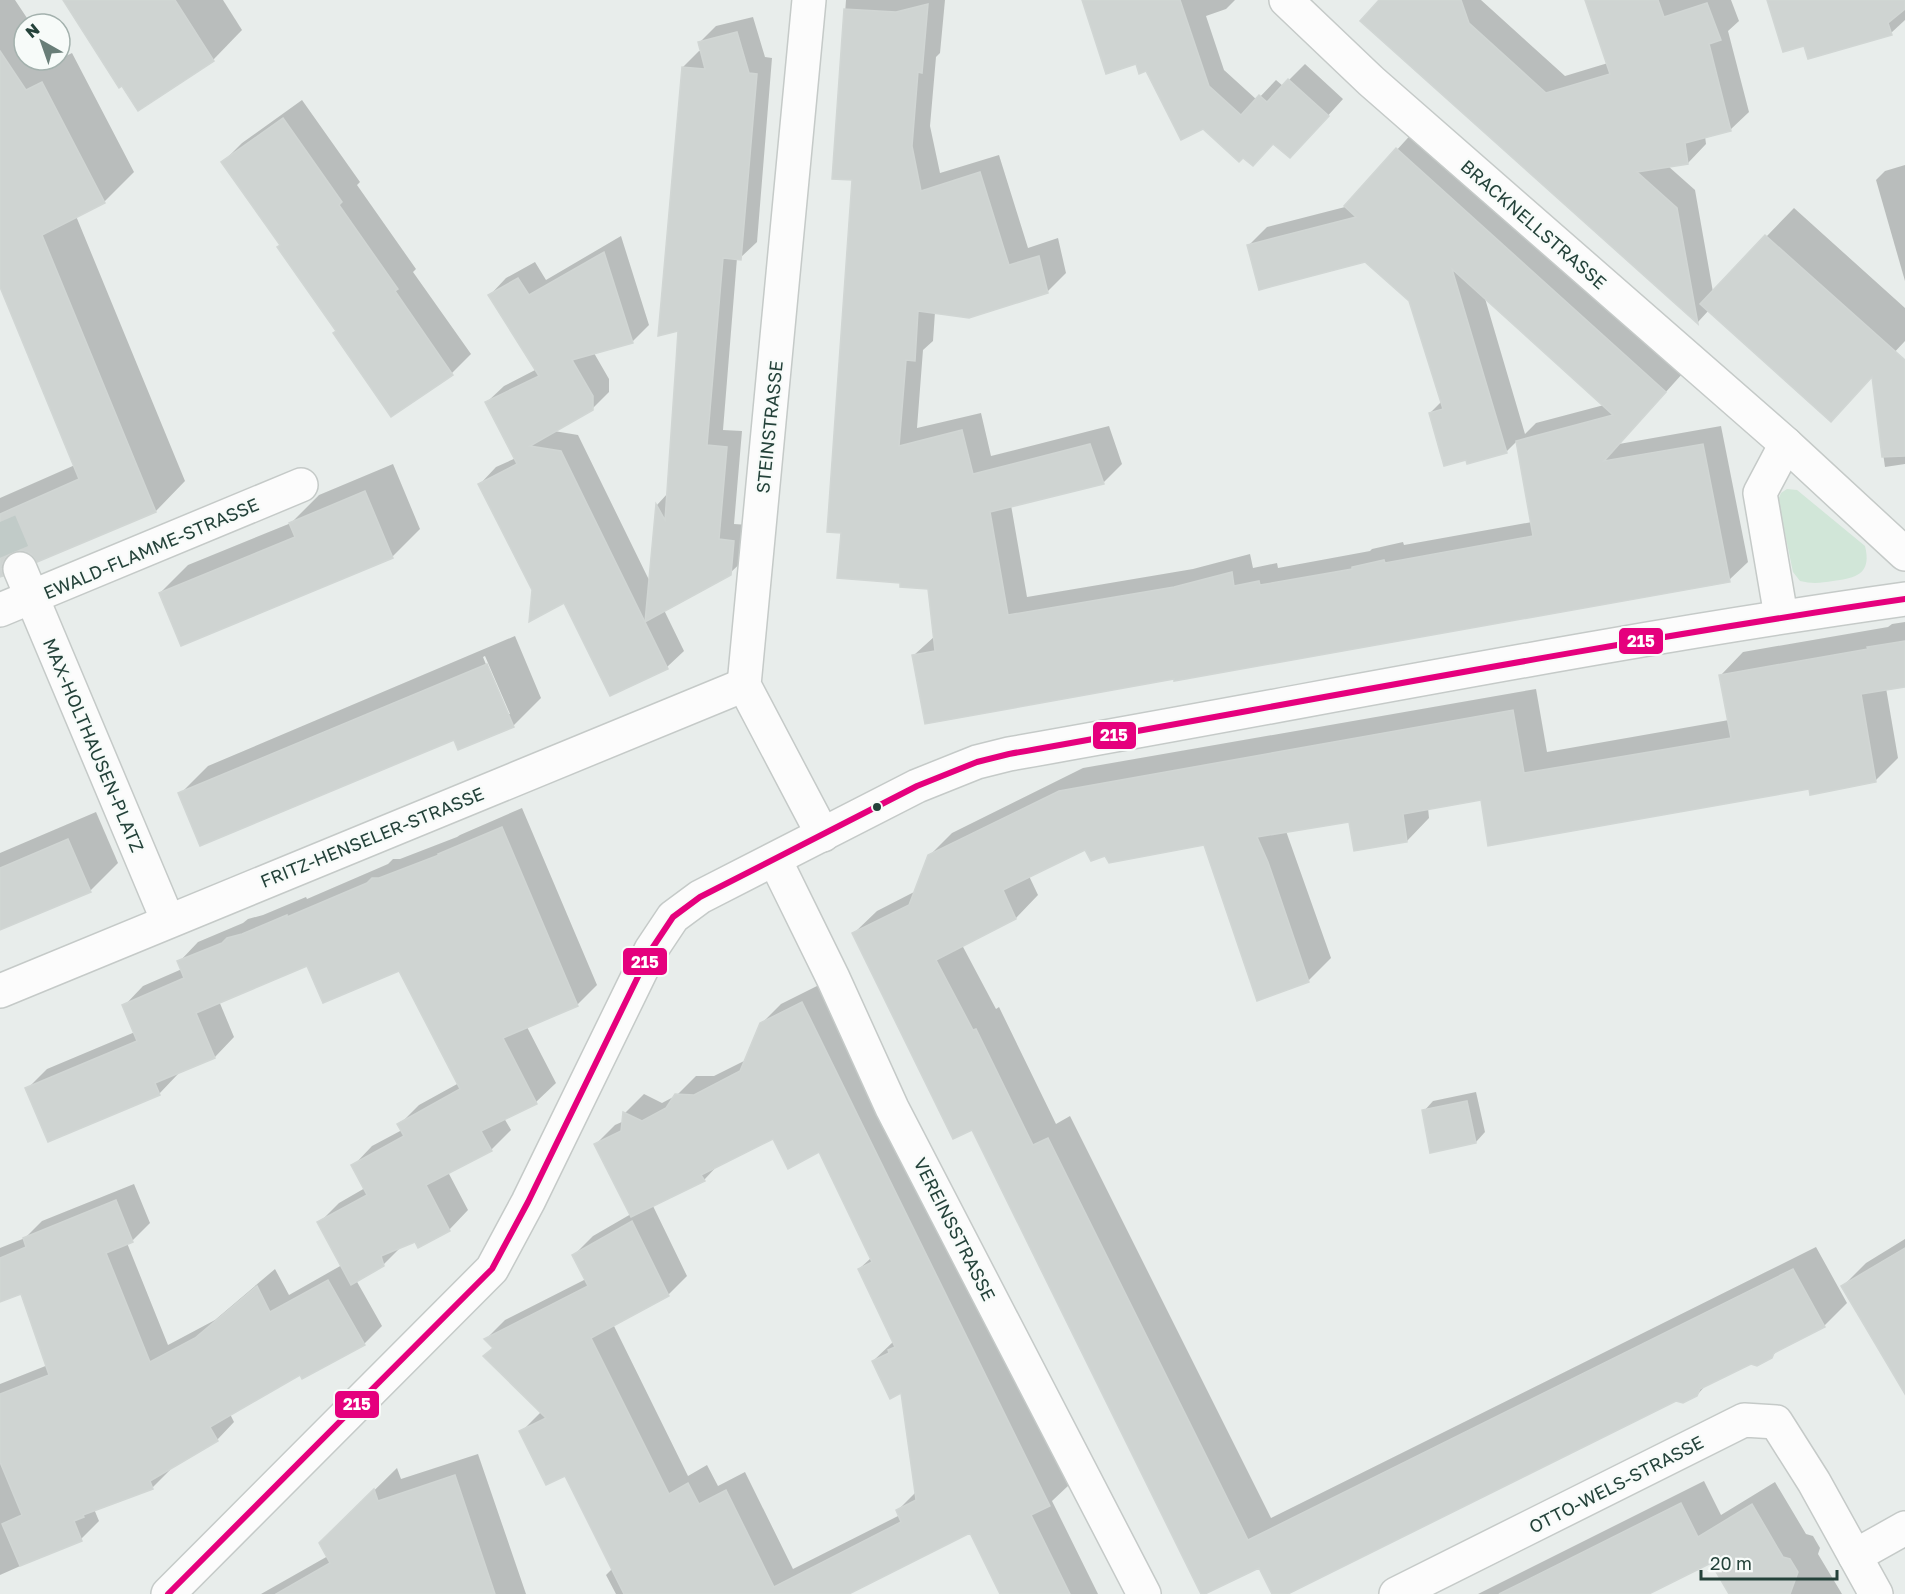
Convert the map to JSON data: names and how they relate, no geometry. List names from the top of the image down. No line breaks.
{"streets":{"street":["BRACKNELLSTRASSE","STEINSTRASSE","EWALD-FLAMME-STRASSE","MAX-HOLTHAUSEN-PLATZ","FRITZ-HENSELER-STRASSE","VEREINSSTRASSE","OTTO-WELS-STRASSE"]},"crossings":[["STEINSTRASSE","FRITZ-HENSELER-STRASSE"],["EWALD-FLAMME-STRASSE","MAX-HOLTHAUSEN-PLATZ"],["MAX-HOLTHAUSEN-PLATZ","FRITZ-HENSELER-STRASSE"]],"lines":["transit line 215"],"scale_bar":"20 m","north":"top left"}
